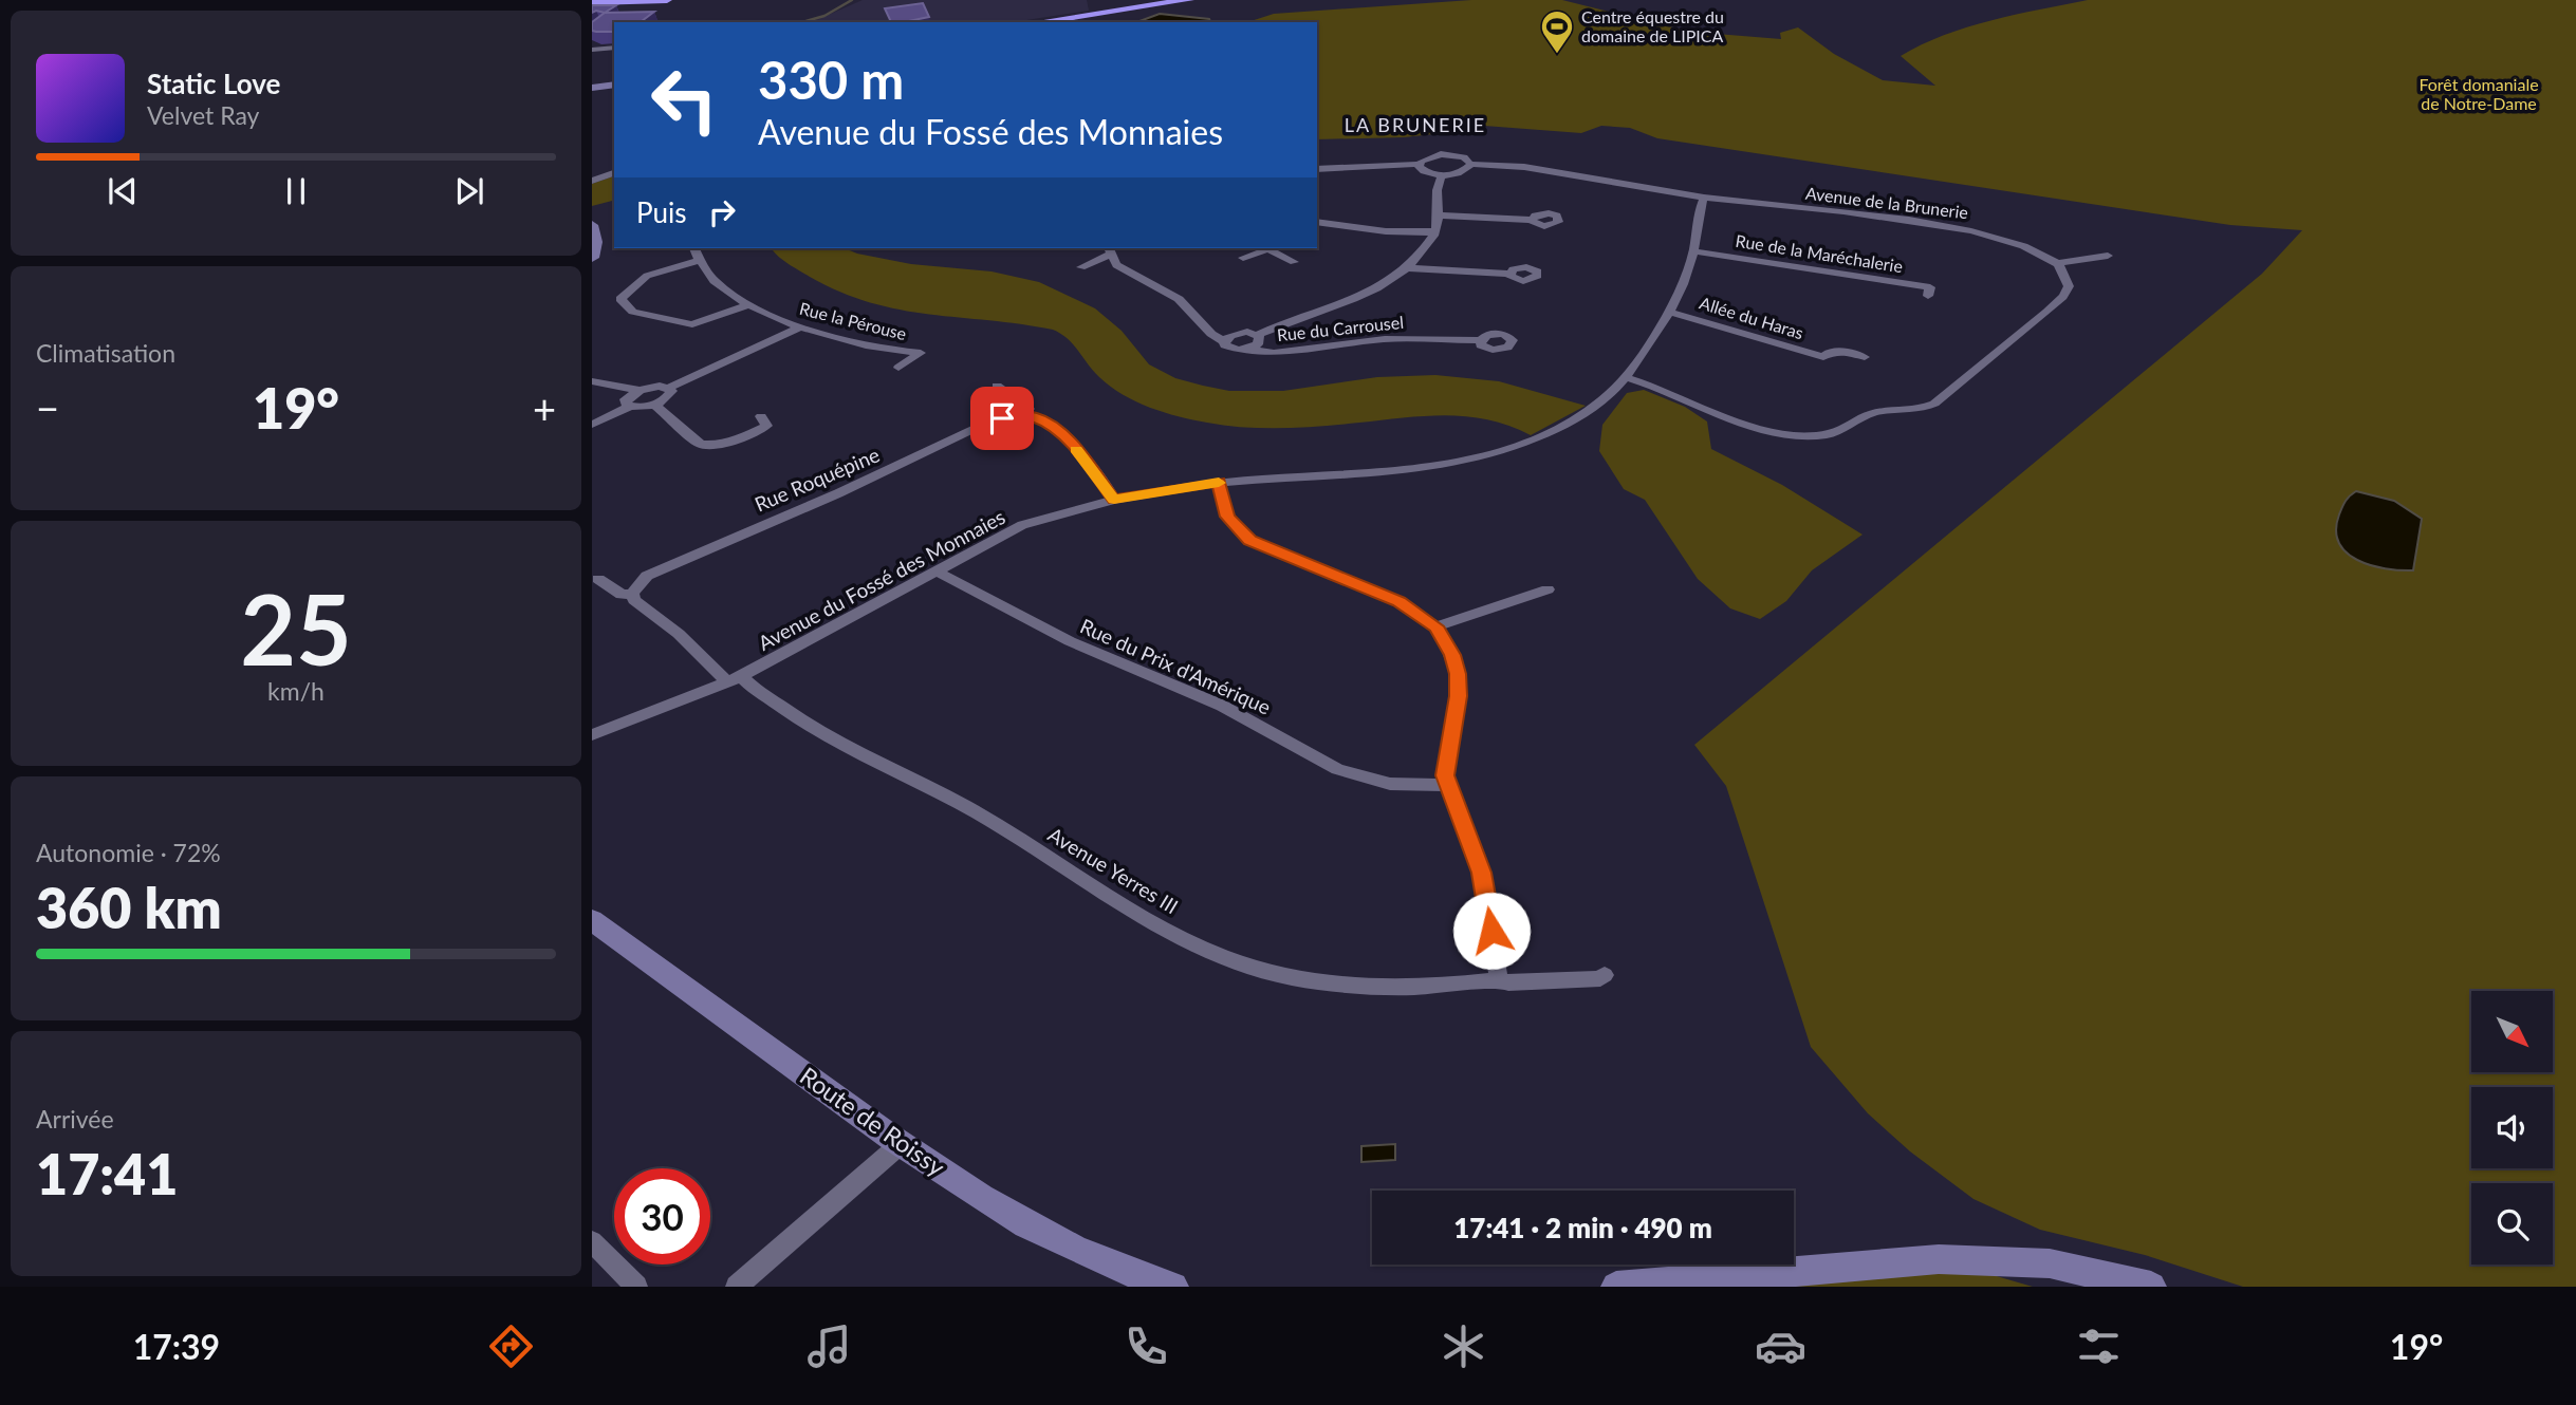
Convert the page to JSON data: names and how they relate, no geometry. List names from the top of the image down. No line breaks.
{"streets":{"main road":["Route de Roissy"],"street":["Avenue de la Brunerie","Rue de la Maréchalerie","Allée du Haras","Rue la Pérouse","Rue du Carrousel","Rue Roquépine","Avenue du Fossé des Monnaies","Rue du Prix d'Amérique","Avenue Yerres III"]},"crossings":[["Avenue de la Brunerie","Avenue du Fossé des Monnaies"],["Rue de la Maréchalerie","Avenue du Fossé des Monnaies"],["Allée du Haras","Avenue du Fossé des Monnaies"],["Avenue du Fossé des Monnaies","Rue du Prix d'Amérique"],["Avenue du Fossé des Monnaies","Avenue Yerres III"]],"districts":["LA BRUNERIE"],"parks":["Forêt domaniale de Notre-Dame"],"places":{"sports":["Centre équestre du domaine de LIPICA"]},"north":"bottom right","page":{"turn":["330 m","Avenue du Fossé des Monnaies"],"song":["Static Love","Velvet Ray"],"then":"Puis","tile":["Climatisation",["25","km/h"],["Autonomie · 72%","360 km"],["Arrivée","17:41"]],"heat":["−","19°","+"],"limit":"30","trip":"17:41 · 2 min · 490 m","tabs":["17:39","19°"]}}
